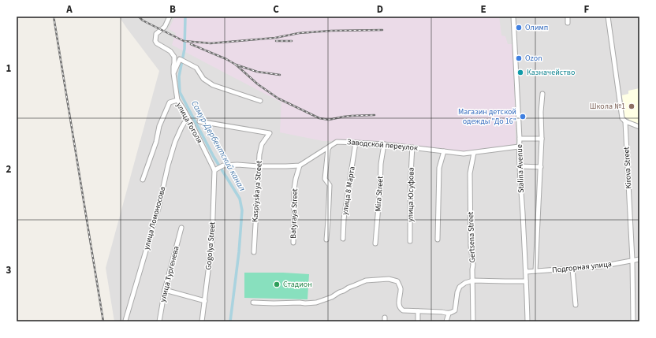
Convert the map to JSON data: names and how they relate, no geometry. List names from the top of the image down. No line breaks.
{"streets":{"street":["улица Гоголя","Заводской переулок","Kirova Street","Stalina Avenue","улица 8 Марта","Kaspiyskaya Street","Mira Street","улица Юсуфова","Batyraya Street","улица Ломоносова","Gertsena Street","Gogolya Street","Подгорная улица","улица Тургенева"]},"crossings":[["улица Гоголя","Заводской переулок"],["улица Гоголя","улица Ломоносова"],["улица Гоголя","Gogolya Street"],["Заводской переулок","Stalina Avenue"],["Заводской переулок","улица 8 Марта"],["Заводской переулок","Kaspiyskaya Street"],["Заводской переулок","Mira Street"],["Заводской переулок","улица Юсуфова"],["Заводской переулок","Batyraya Street"],["Заводской переулок","Gertsena Street"],["Заводской переулок","Gogolya Street"],["Kirova Street","Подгорная улица"],["Stalina Avenue","Подгорная улица"]],"water":["Самур-Дербентский канал"],"places":["Олимп","Ozon","Казначейство","Школа №1","Магазин детской одежды \"До 16\"","Стадион"],"grid":{"columns":["A","B","C","D","E","F"],"rows":["1","2","3"]}}
